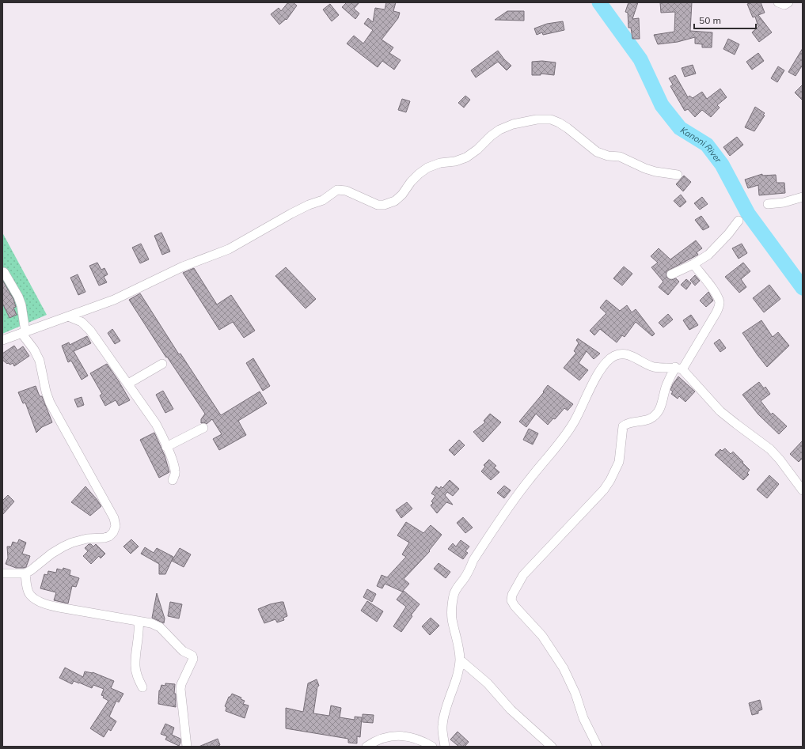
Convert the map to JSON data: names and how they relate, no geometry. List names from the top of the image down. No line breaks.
{"water":["Kanoni River"],"scale_bar":"50 m"}
